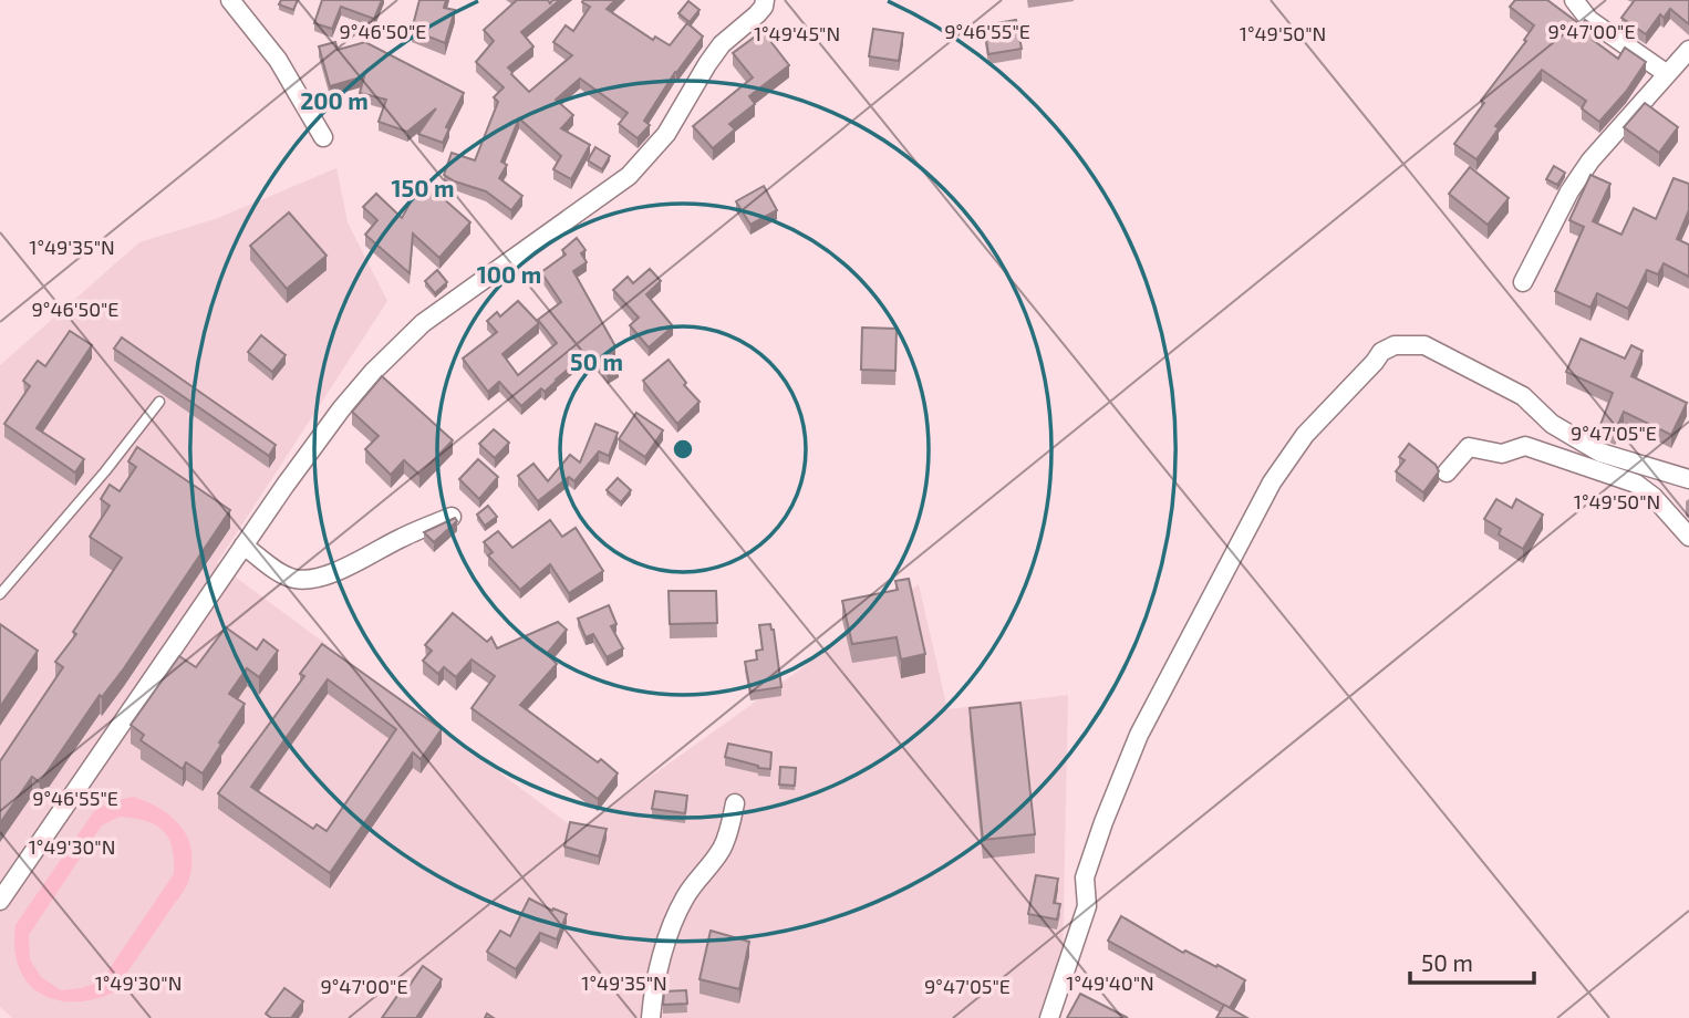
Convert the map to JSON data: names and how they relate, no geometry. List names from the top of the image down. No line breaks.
{"scale_bar":"50 m","coordinates":["9°47'00\"E","9°46'50\"E","9°46'55\"E","1°49'50\"N","1°49'45\"N","1°49'35\"N","9°47'05\"E","1°49'30\"N","1°49'40\"N"],"rings":["200 m","150 m","100 m","50 m"]}
